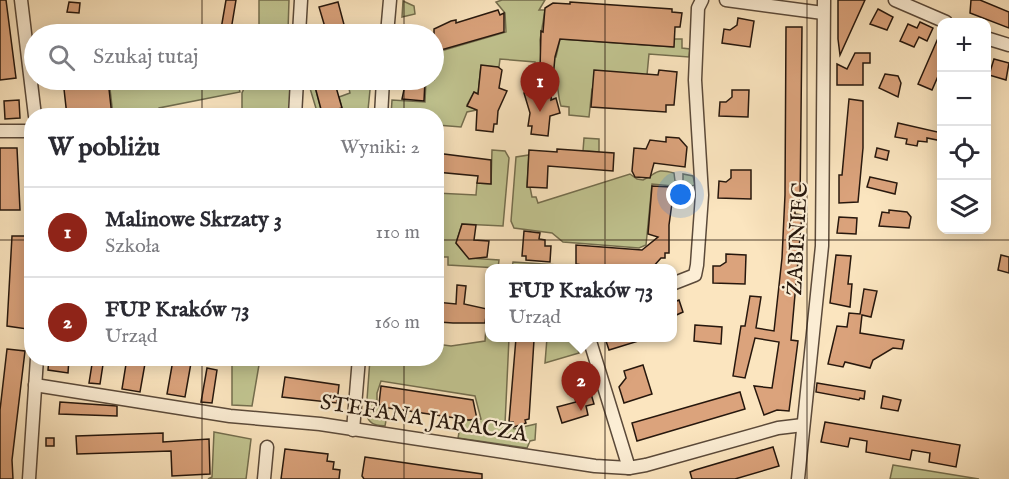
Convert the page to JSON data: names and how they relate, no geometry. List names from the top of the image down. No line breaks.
{"streets":{"street":["ŻABINIEC","STEFANA JARACZA"]},"crossings":[["ŻABINIEC","STEFANA JARACZA"]],"page":{"map_buttons":["+","−"],"search":"Szukaj tutaj","pins":["1","2"],"heading":["W pobliżu","Wyniki: 2"],"list":[{"mark":"1","name":"Malinowe Skrzaty 3","note":"Szkoła","value":"110 m"},{"mark":"2","name":"FUP Kraków 73","note":"Urząd","value":"160 m"}],"popup":["FUP Kraków 73","Urząd"]}}
